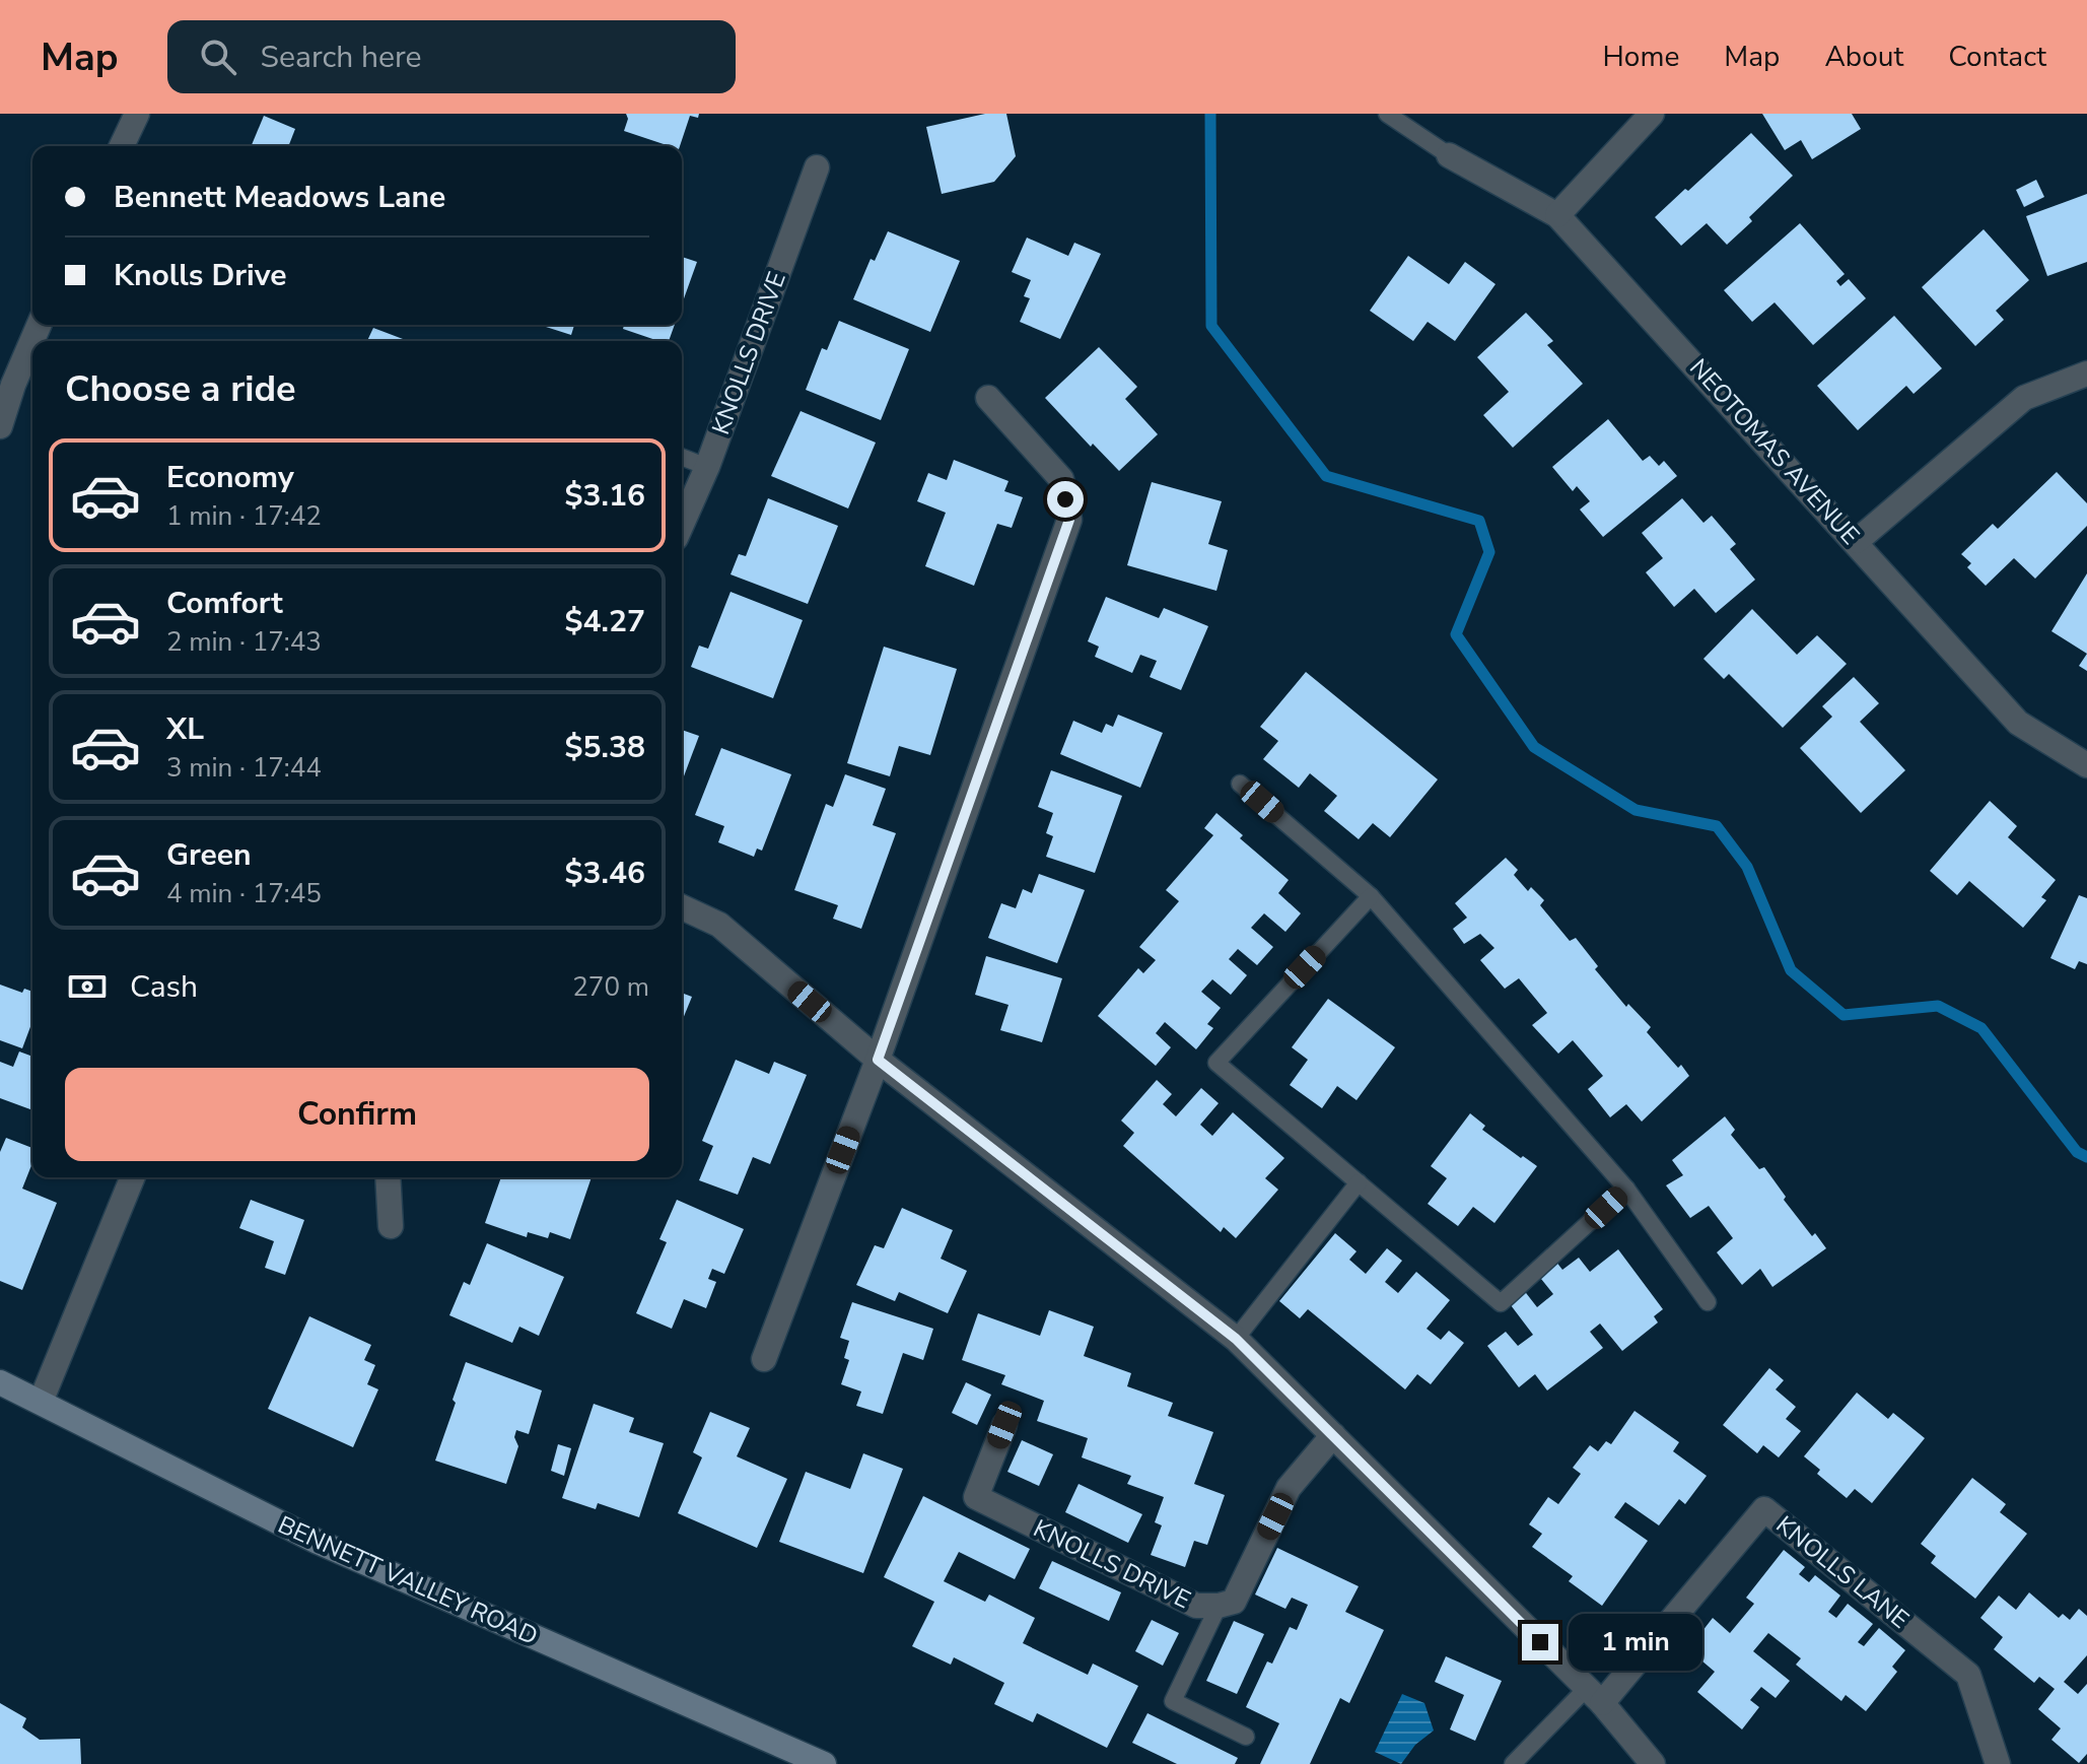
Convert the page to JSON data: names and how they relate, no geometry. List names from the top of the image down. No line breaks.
{"streets":{"street":["KNOLLS DRIVE","NEOTOMAS AVENUE","KNOLLS LANE","BENNETT VALLEY ROAD"]},"page":{"header":"Map","search":"Search here","nav":["Home","Map","About","Contact"],"banner":["Bennett Meadows Lane","Knolls Drive"],"heading":"Choose a ride","list":[{"name":"Economy","note":"1 min · 17:42","value":"$3.16"},{"name":"Comfort","note":"2 min · 17:43","value":"$4.27"},{"name":"XL","note":"3 min · 17:44","value":"$5.38"},{"name":"Green","note":"4 min · 17:45","value":"$3.46"}],"pay":["Cash","270 m"],"buttons":"Confirm","bubble":"1 min"}}
